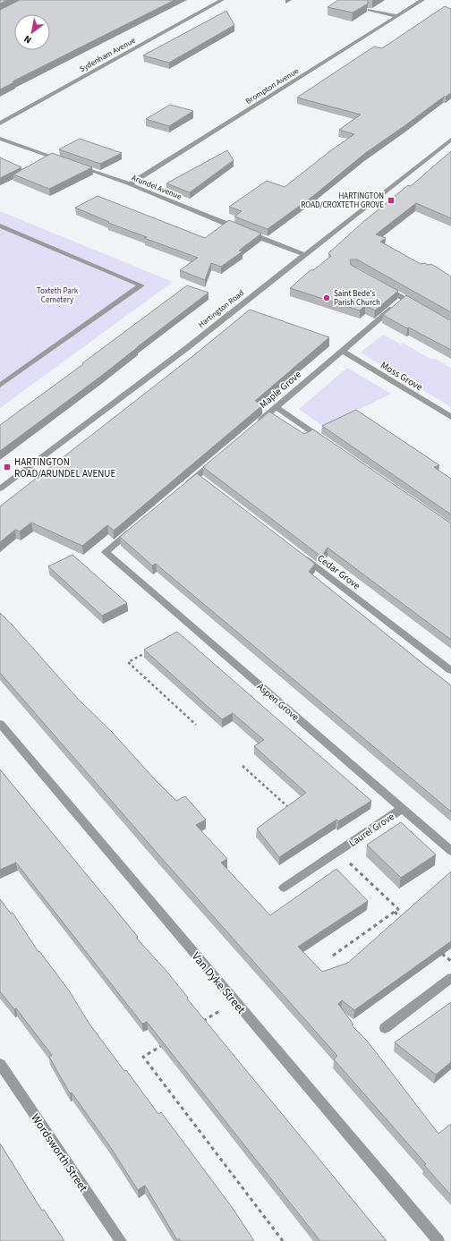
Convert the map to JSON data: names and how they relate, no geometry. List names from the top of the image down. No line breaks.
{"streets":{"street":["Sydenham Avenue","Brompton Avenue","Arundel Avenue","Hartington Road","Moss Grove","Maple Grove","Cedar Grove","Aspen Grove","Laurel Grove","Van Dyke Street","Wordsworth Street"]},"crossings":[["Brompton Avenue","Arundel Avenue"],["Arundel Avenue","Hartington Road"],["Moss Grove","Maple Grove"],["Aspen Grove","Laurel Grove"]],"parks":["Toxteth Park Cemetery"],"places":{"transit":["HARTINGTON ROAD/CROXTETH GROVE","HARTINGTON ROAD/ARUNDEL AVENUE"],"other":["Saint Bede's Parish Church"]},"north":"bottom left"}
